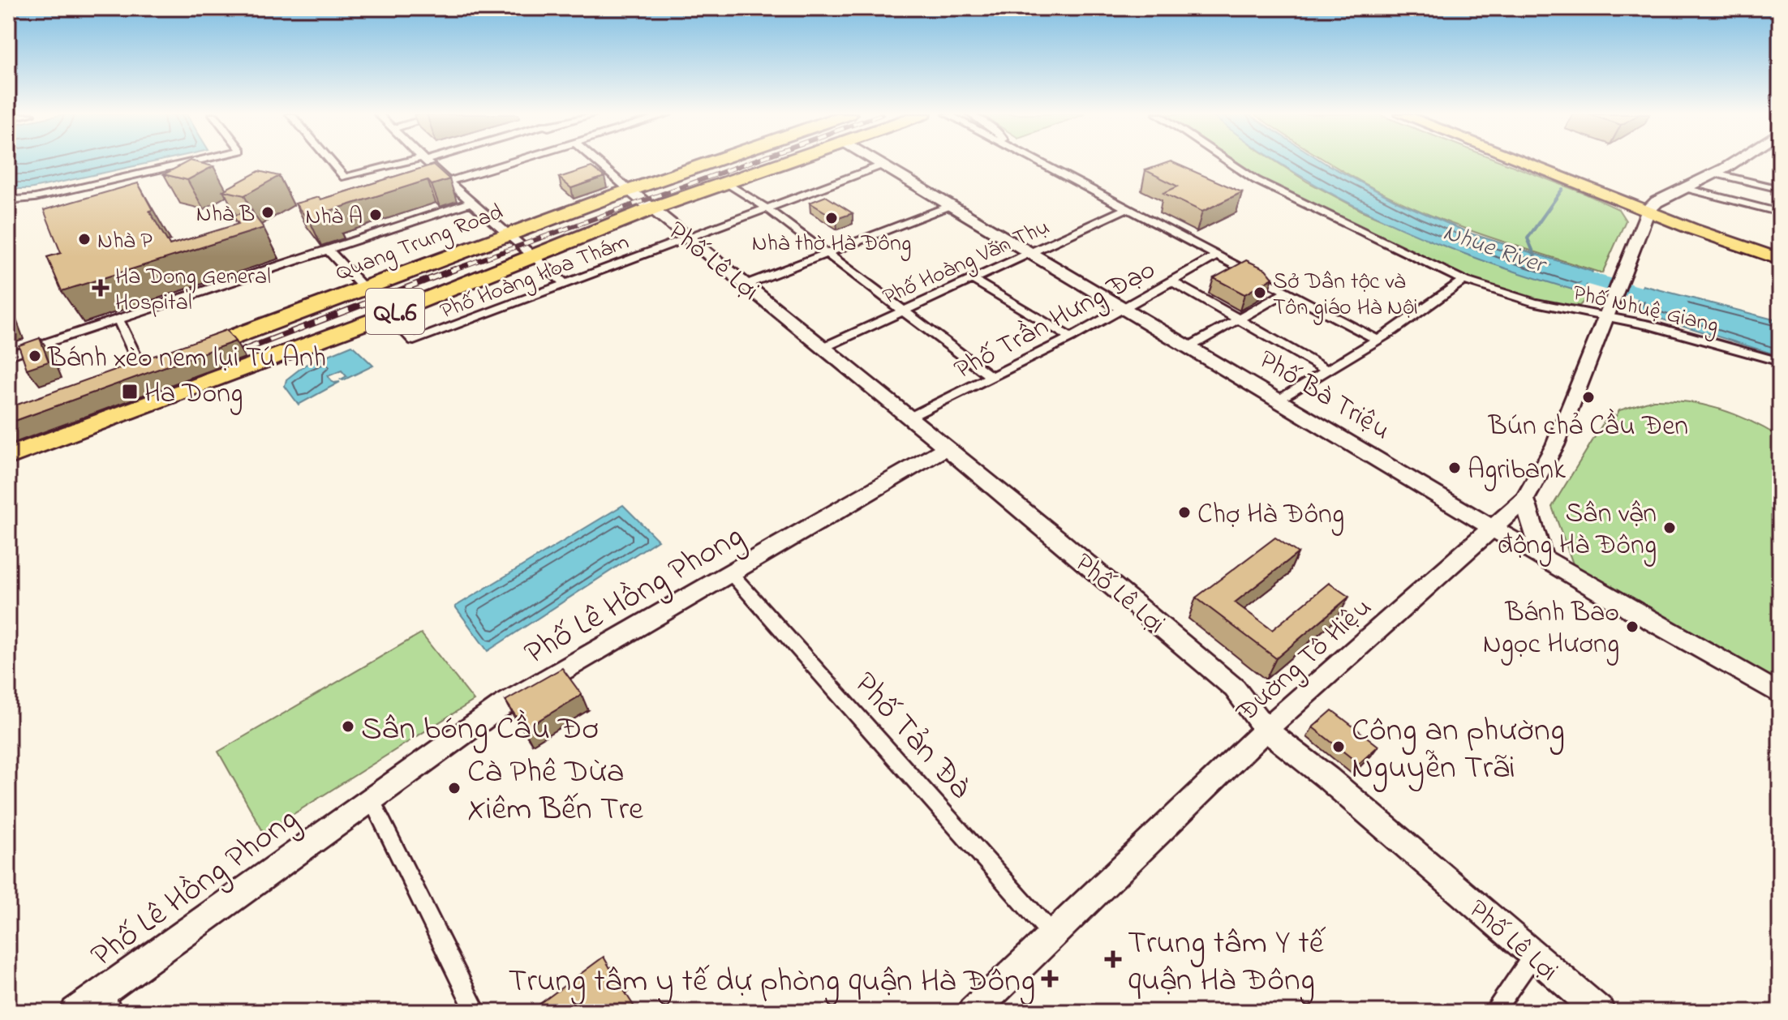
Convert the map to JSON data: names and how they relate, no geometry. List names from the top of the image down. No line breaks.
{"streets":{"highway":["Quang Trung Road","QL.6"],"street":["Phố Lê Lợi","Phố Hoàng Văn Thụ","Phố Hoàng Hoa Thám","Phố Nhuệ Giang","Phố Trần Hưng Đạo","Phố Bà Triệu","Phố Lê Hồng Phong","Đường Tô Hiệu","Phố Tản Đà"]},"crossings":[["Quang Trung Road","Phố Lê Lợi"],["Phố Lê Lợi","Phố Hoàng Văn Thụ"],["Phố Lê Lợi","Phố Hoàng Hoa Thám"],["Phố Lê Lợi","QL.6"],["Phố Lê Lợi","Phố Trần Hưng Đạo"],["Phố Lê Lợi","Phố Lê Hồng Phong"],["Phố Lê Lợi","Đường Tô Hiệu"],["Phố Hoàng Văn Thụ","Phố Bà Triệu"],["Phố Hoàng Hoa Thám","QL.6"],["Phố Hoàng Hoa Thám","Phố Bà Triệu"],["Phố Nhuệ Giang","Đường Tô Hiệu"],["Phố Trần Hưng Đạo","Phố Bà Triệu"],["Phố Bà Triệu","Đường Tô Hiệu"],["Phố Lê Hồng Phong","Phố Tản Đà"],["Đường Tô Hiệu","Phố Tản Đà"]],"water":["Nhue River"],"places":{"other":["Nhà B","Nhà A","Nhà thờ Hà Đông","Nhà P","Sở Dân tộc và Tôn giáo Hà Nội","Bánh xèo nem lụi Tú Anh","Bún chả Cầu Đen","Agribank","Chợ Hà Đông","Sân vận động Hà Đông","Bánh Bao Ngọc Hương","Sân bóng Cầu Đơ","Công an phường Nguyễn Trãi","Cà Phê Dừa Xiêm Bến Tre"],"health":["Ha Dong General Hospital","Trung tâm Y tế quận Hà Đông","Trung tâm y tế dự phòng quận Hà Đông"],"transit":["Ha Dong"]}}
